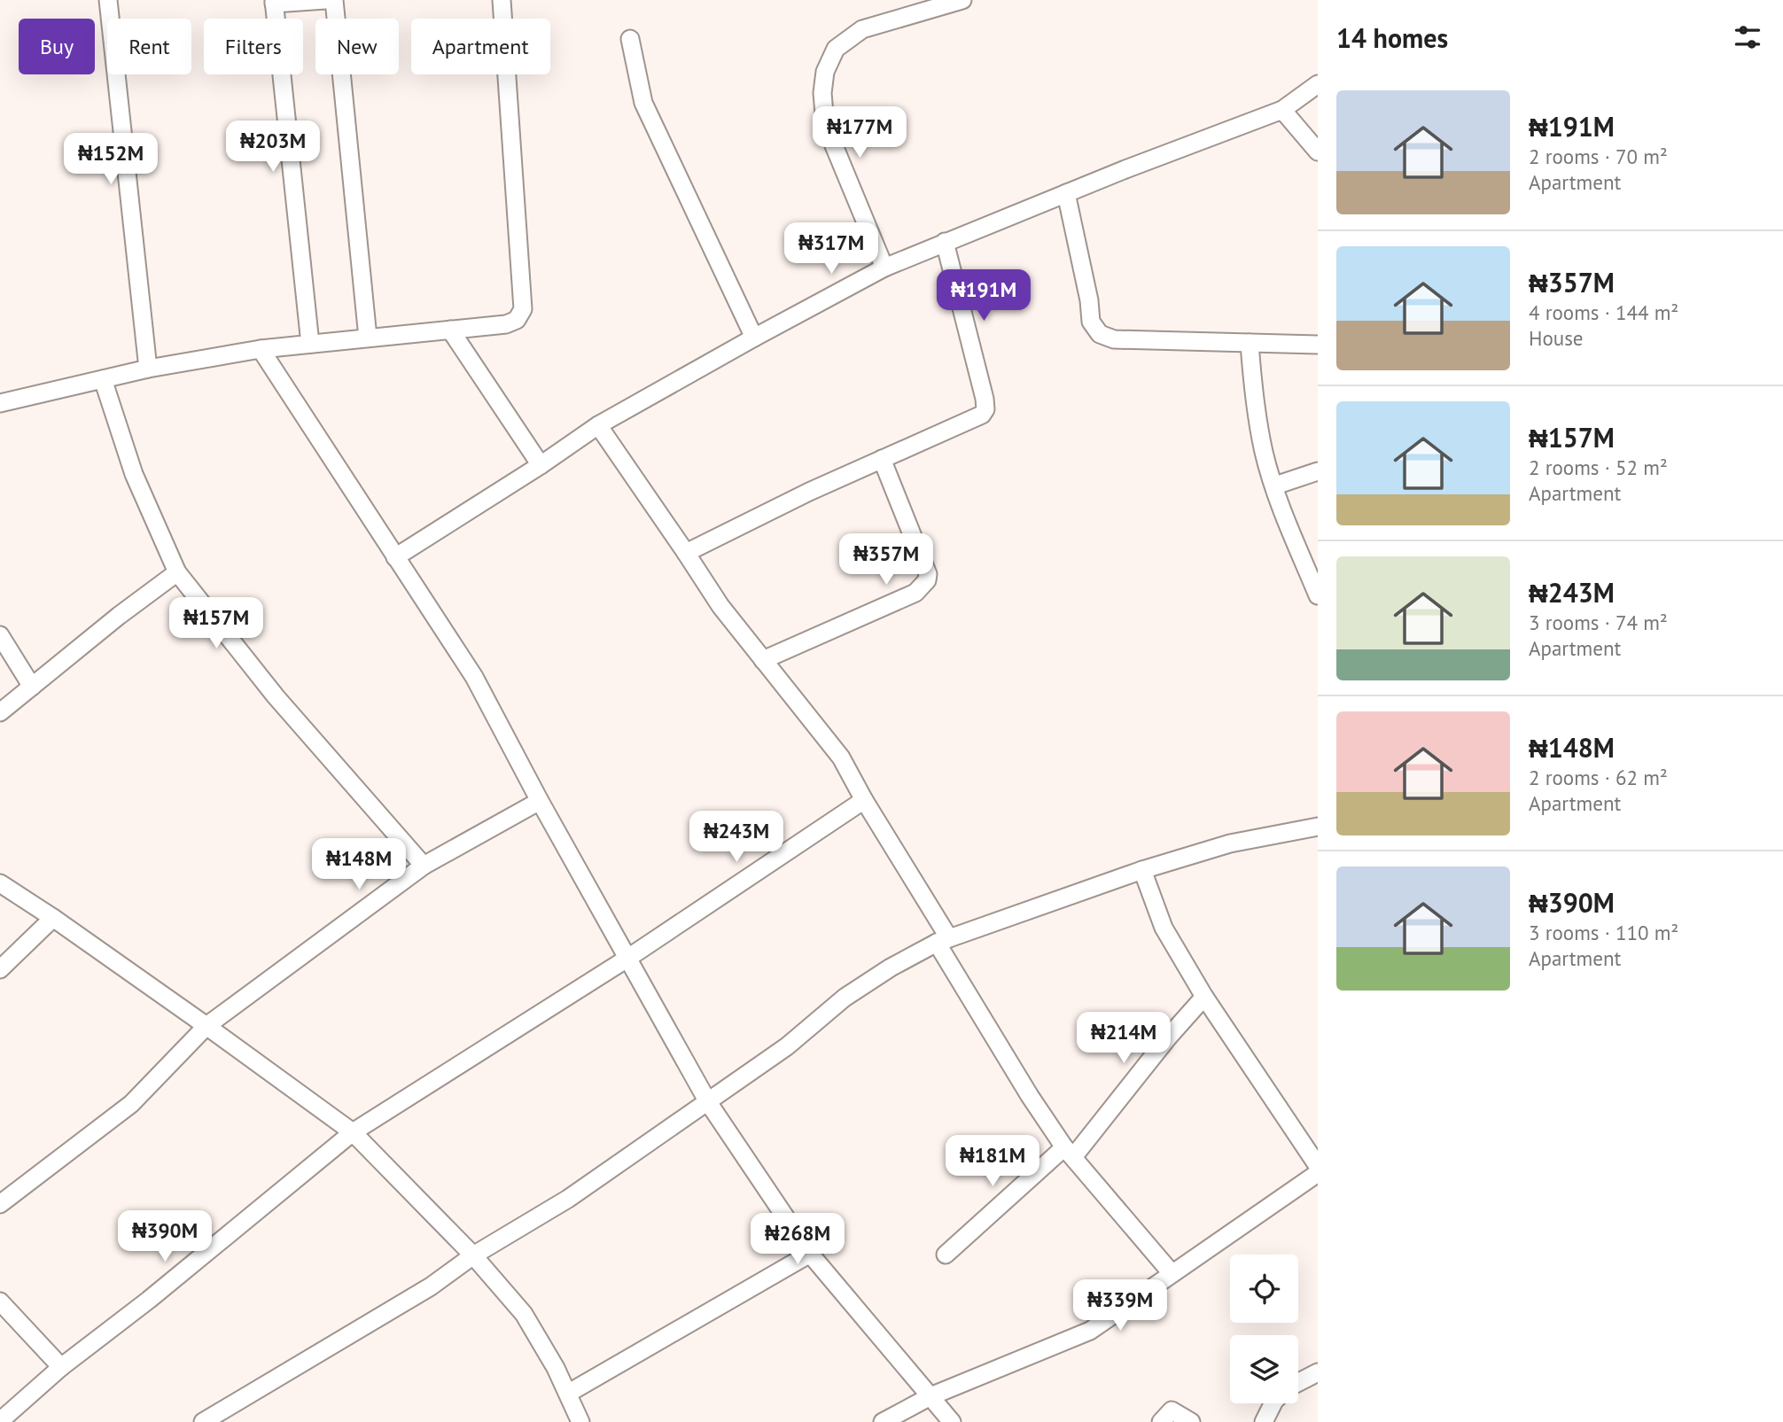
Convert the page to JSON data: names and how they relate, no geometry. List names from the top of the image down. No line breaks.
{"page":{"heading":"14 homes","chip":["Buy","Rent","Filters","New","Apartment"],"list":[{"name":"₦191M","note":"2 rooms · 70 m² · Apartment"},{"name":"₦357M","note":"4 rooms · 144 m² · House"},{"name":"₦157M","note":"2 rooms · 52 m² · Apartment"},{"name":"₦243M","note":"3 rooms · 74 m² · Apartment"},{"name":"₦148M","note":"2 rooms · 62 m² · Apartment"},{"name":"₦390M","note":"3 rooms · 110 m² · Apartment"}],"price":["₦177M","₦203M","₦152M","₦317M","₦191M","₦357M","₦157M","₦243M","₦148M","₦214M","₦181M","₦390M","₦268M","₦339M"]}}
